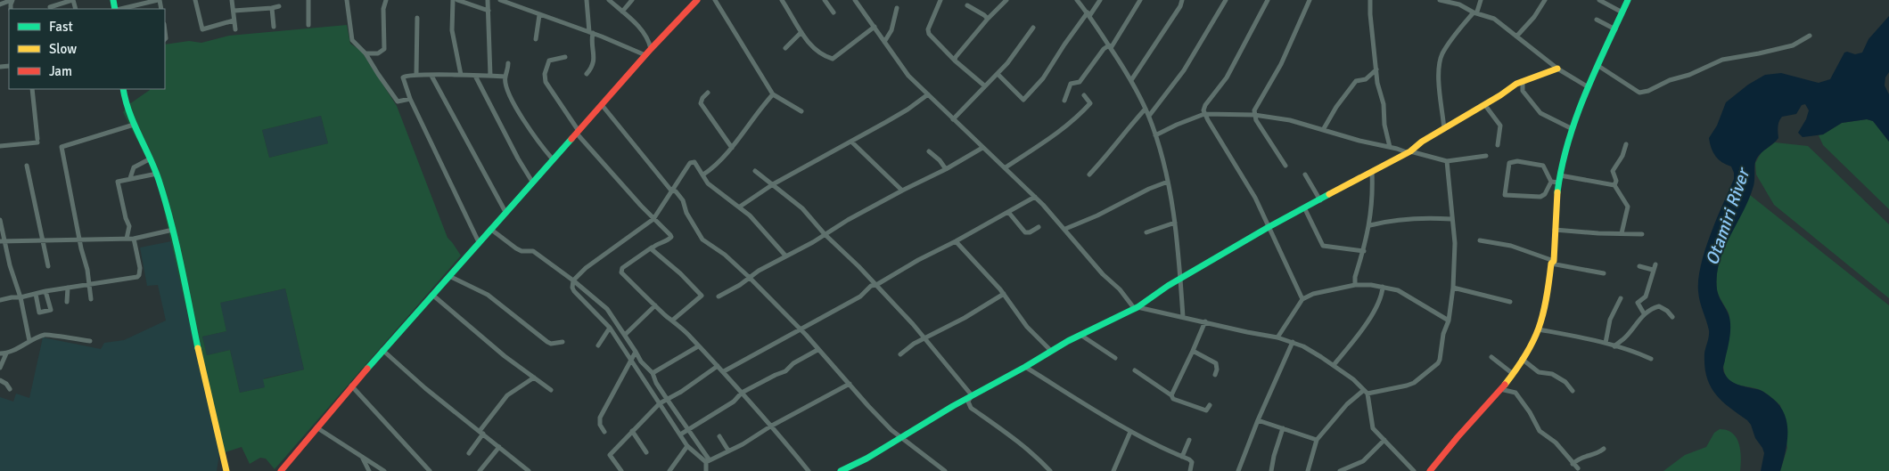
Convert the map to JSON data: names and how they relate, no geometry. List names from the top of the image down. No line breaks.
{"water":["Otamiri River"],"legend":["Fast","Slow","Jam"]}
